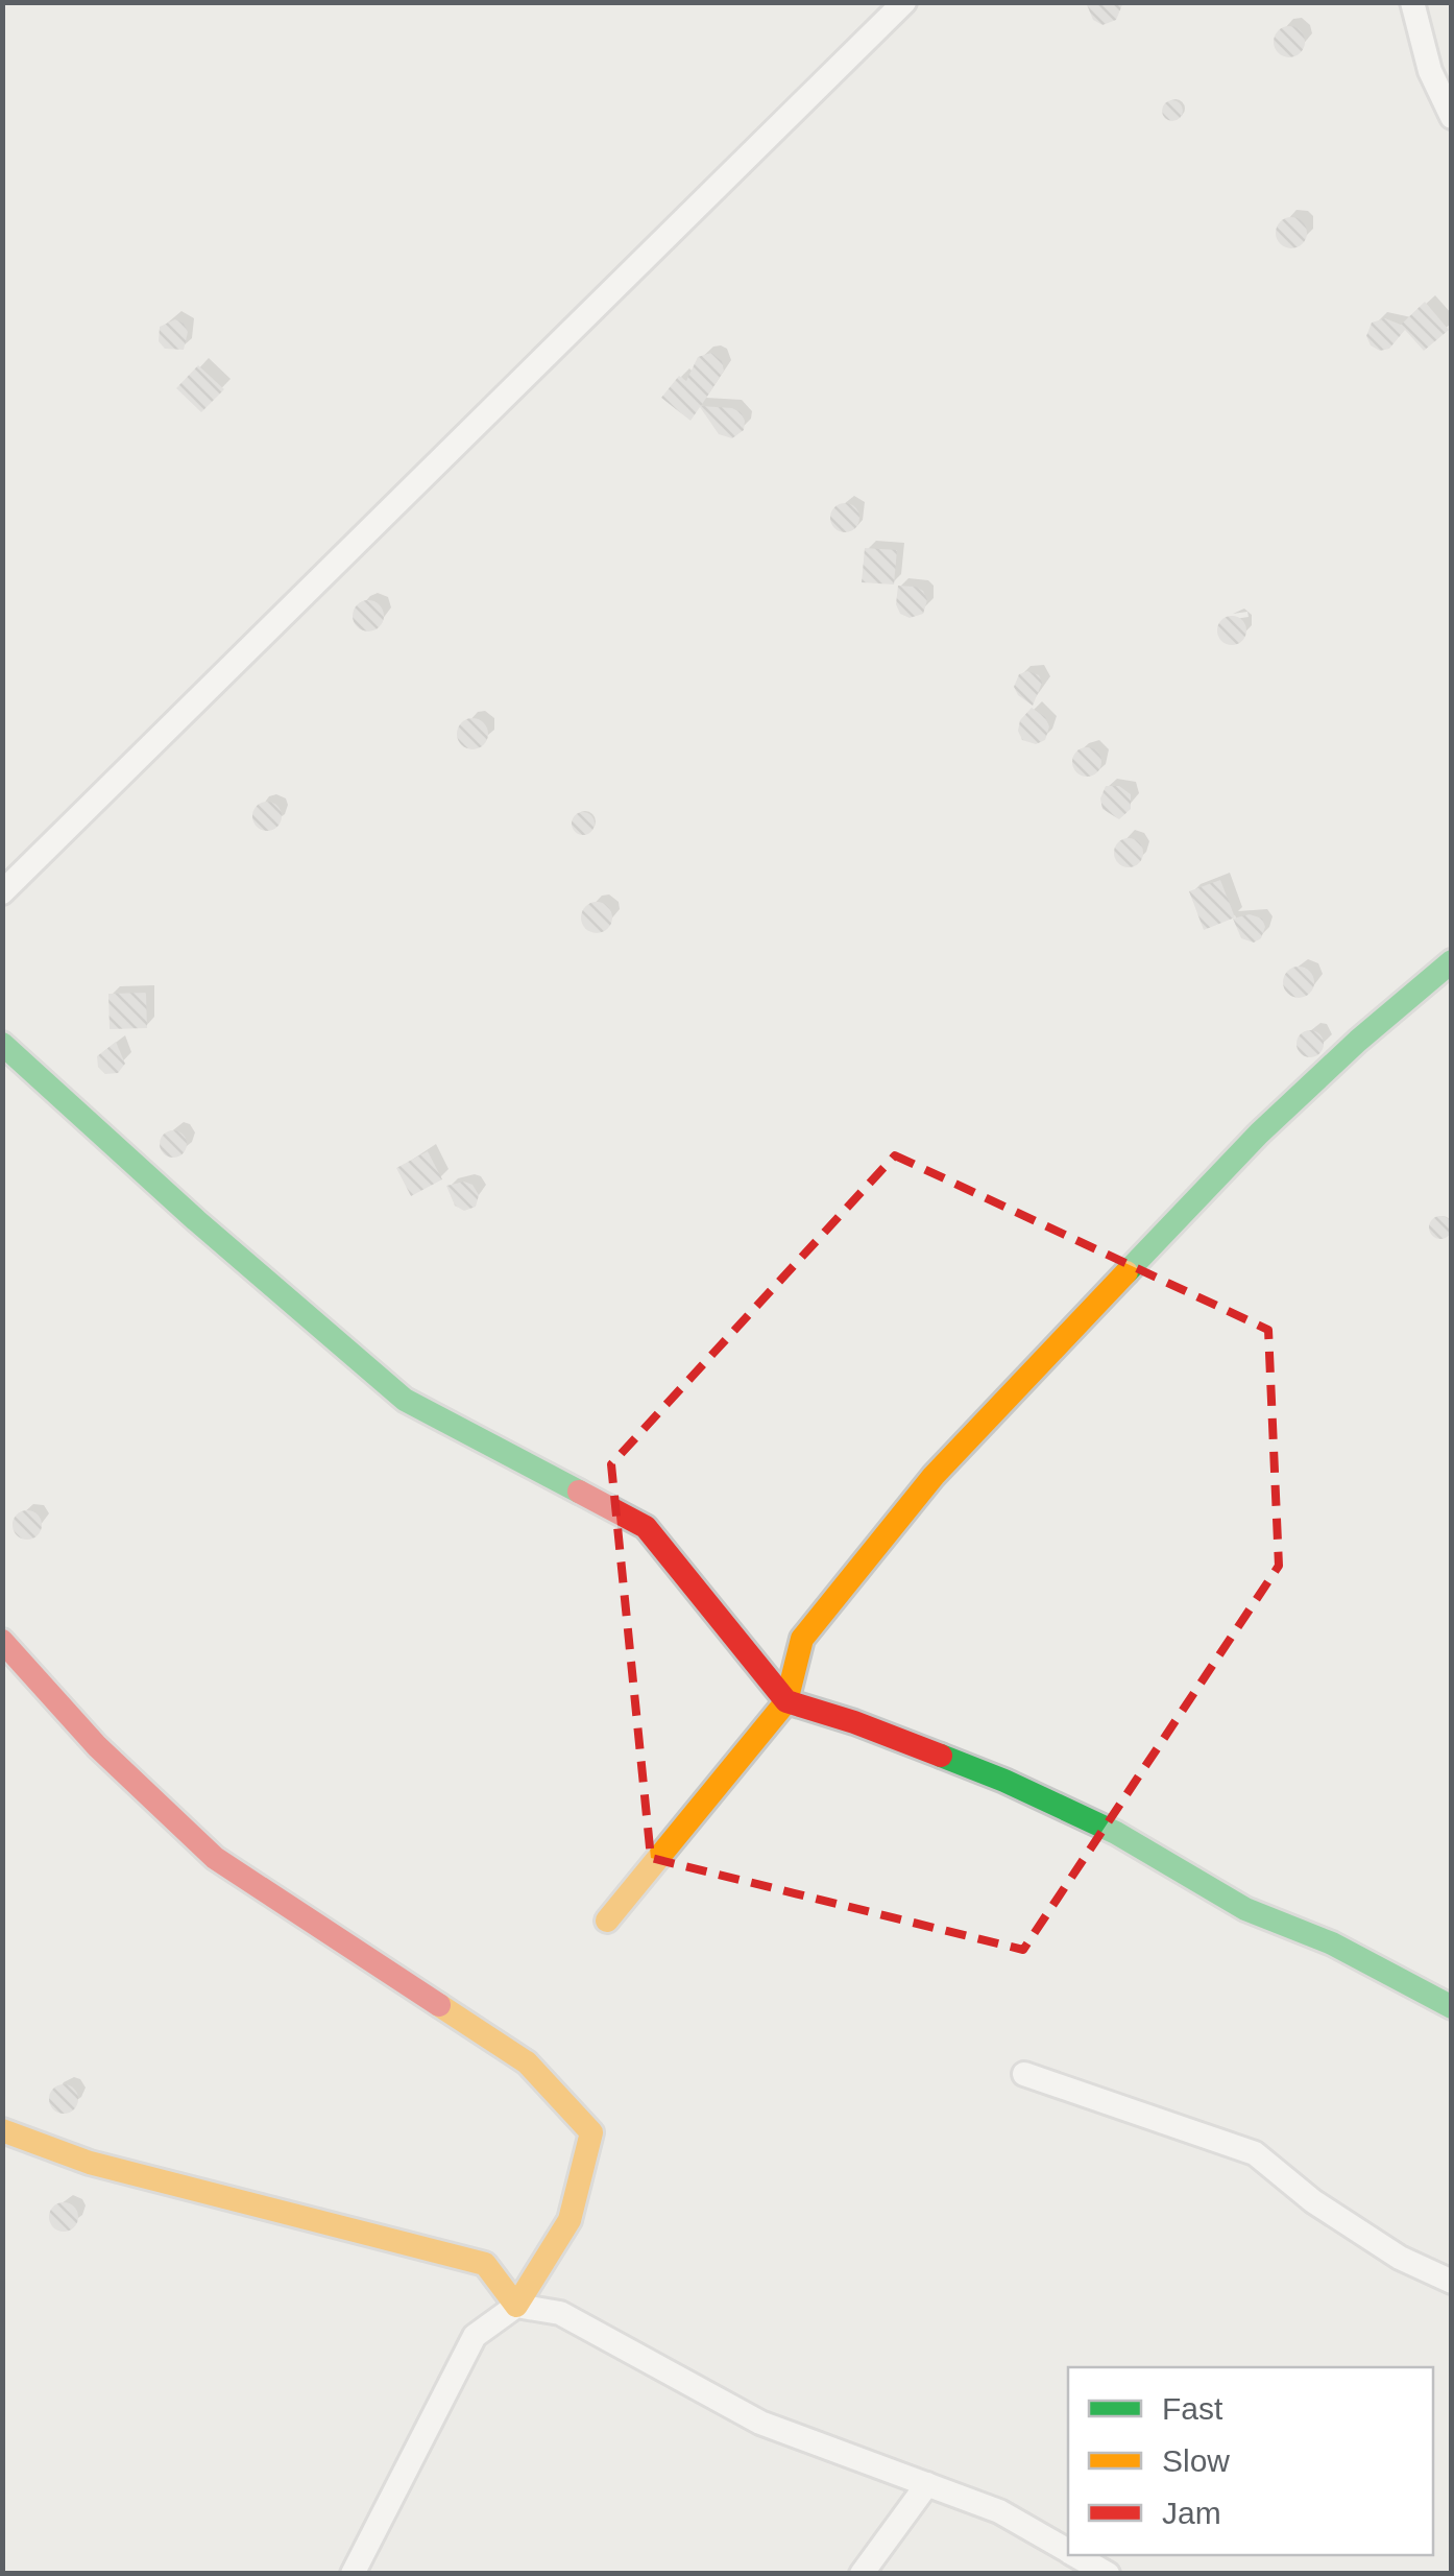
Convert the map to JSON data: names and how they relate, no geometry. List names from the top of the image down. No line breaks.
{"legend":["Fast","Slow","Jam"]}
